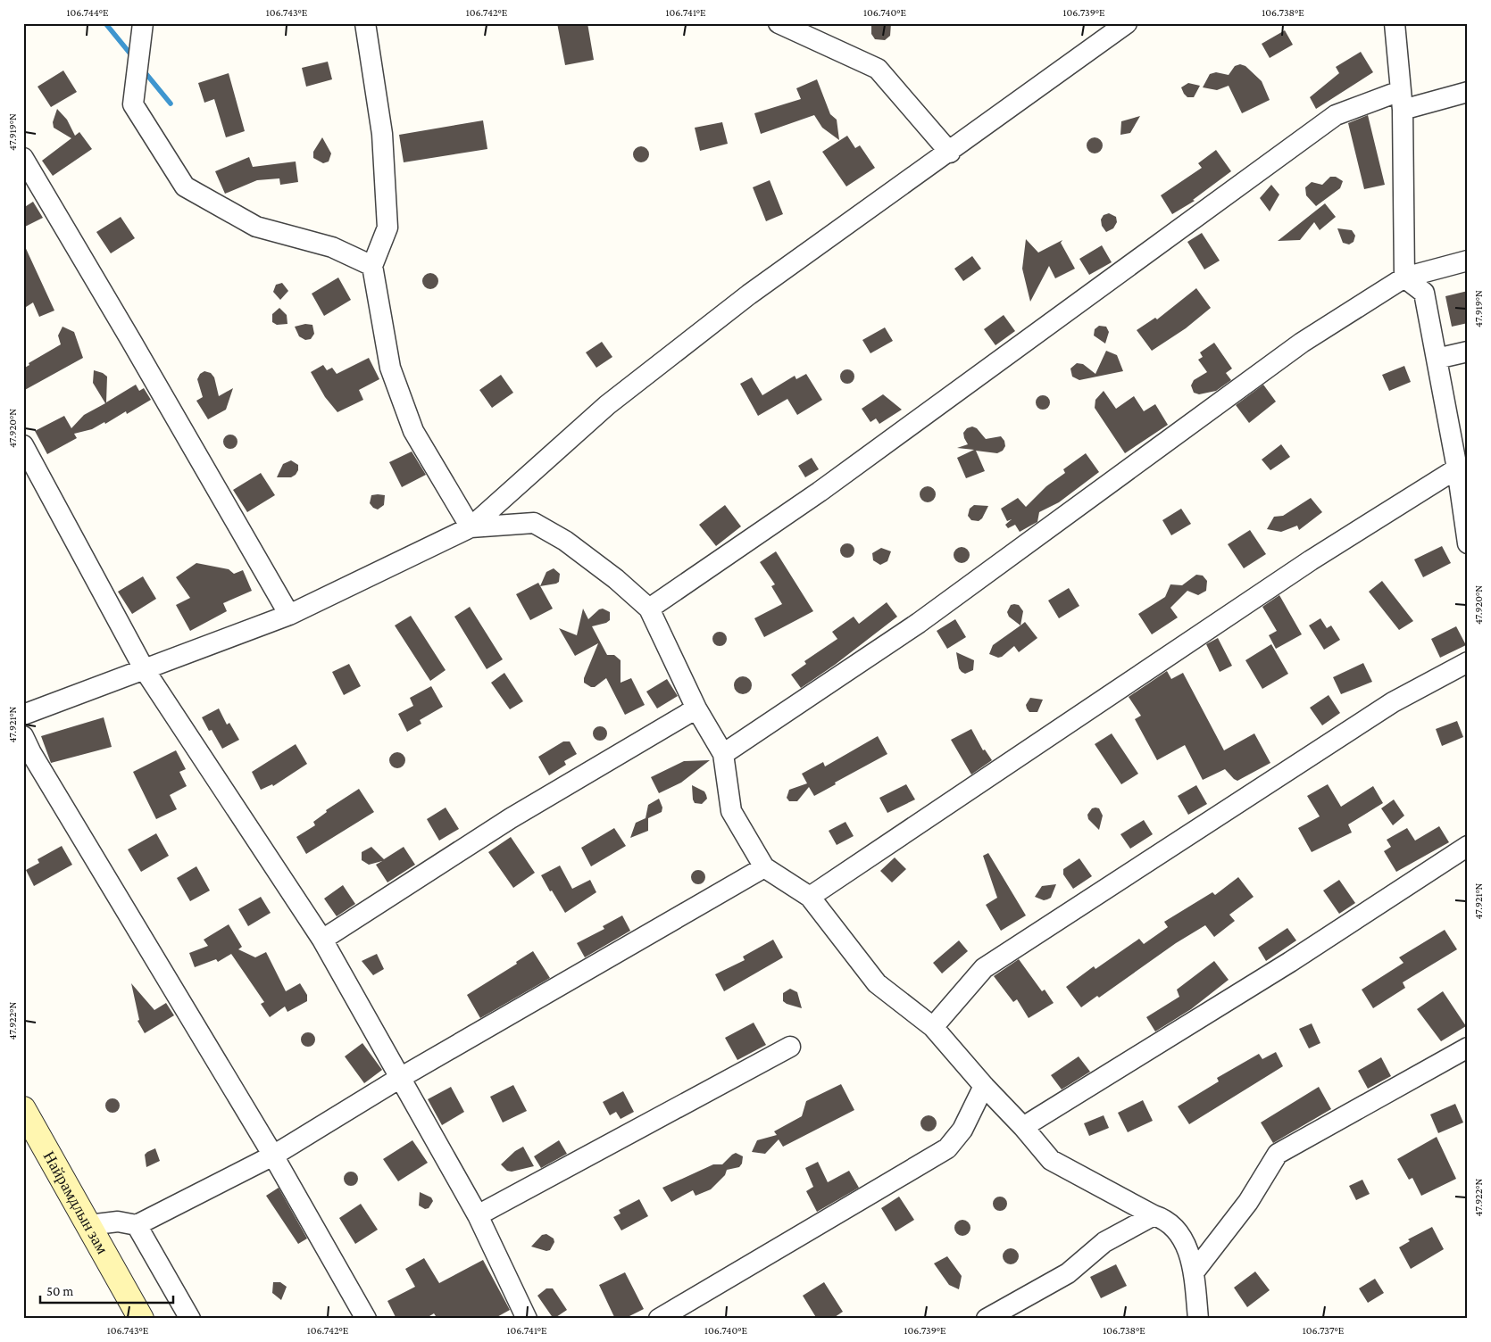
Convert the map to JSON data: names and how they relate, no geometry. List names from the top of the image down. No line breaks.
{"streets":{"main road":["Найрамдлын зам"]},"scale_bar":"50 m","coordinates":["106.744°E","106.743°E","106.742°E","106.741°E","106.740°E","106.739°E","106.738°E","47.919°N","47.920°N","47.921°N","47.922°N","106.737°E"]}
